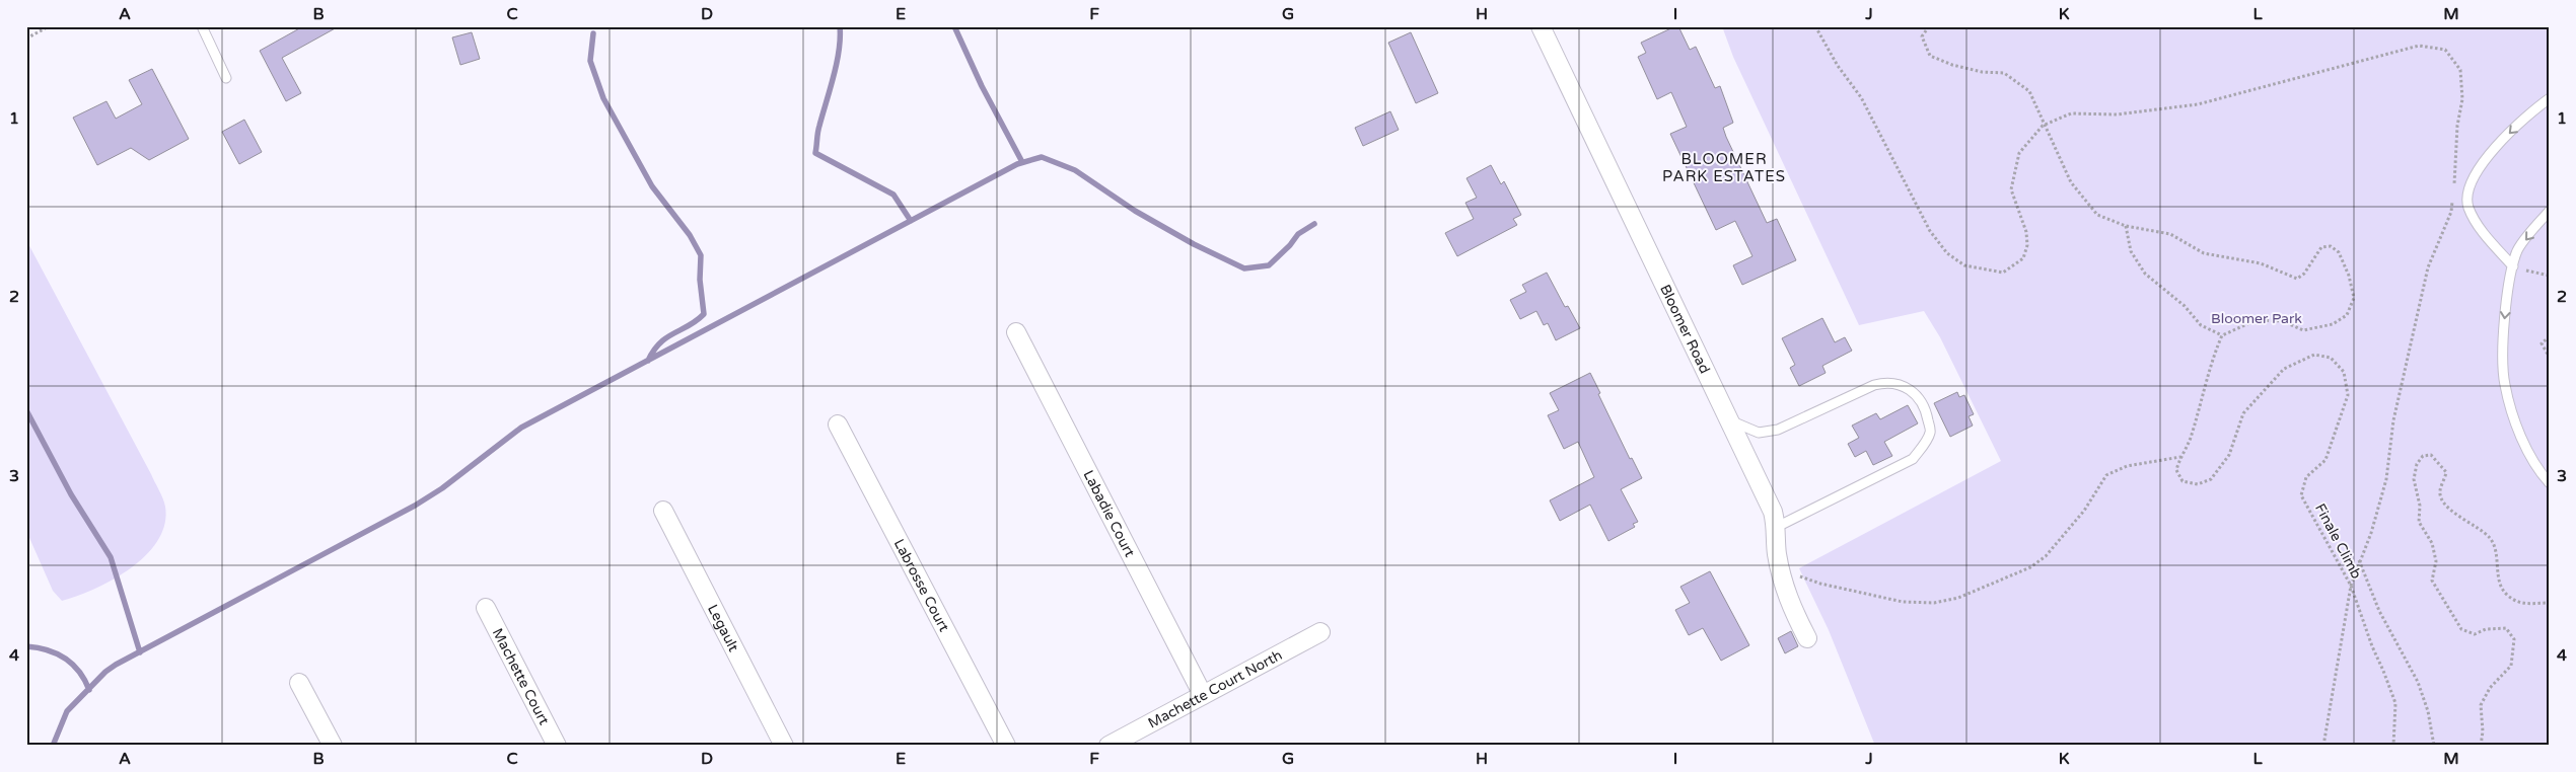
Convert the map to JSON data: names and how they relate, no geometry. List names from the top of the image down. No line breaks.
{"streets":{"street":["Bloomer Road","Labadie Court","Labrosse Court","Legault","Machette Court","Machette Court North"],"path":["Finale Climb"]},"crossings":[["Labadie Court","Machette Court North"]],"districts":["BLOOMER PARK ESTATES"],"parks":["Bloomer Park"],"grid":{"columns":["A","B","C","D","E","F","G","H","I","J","K","L","M"],"rows":["1","2","3","4"]}}
